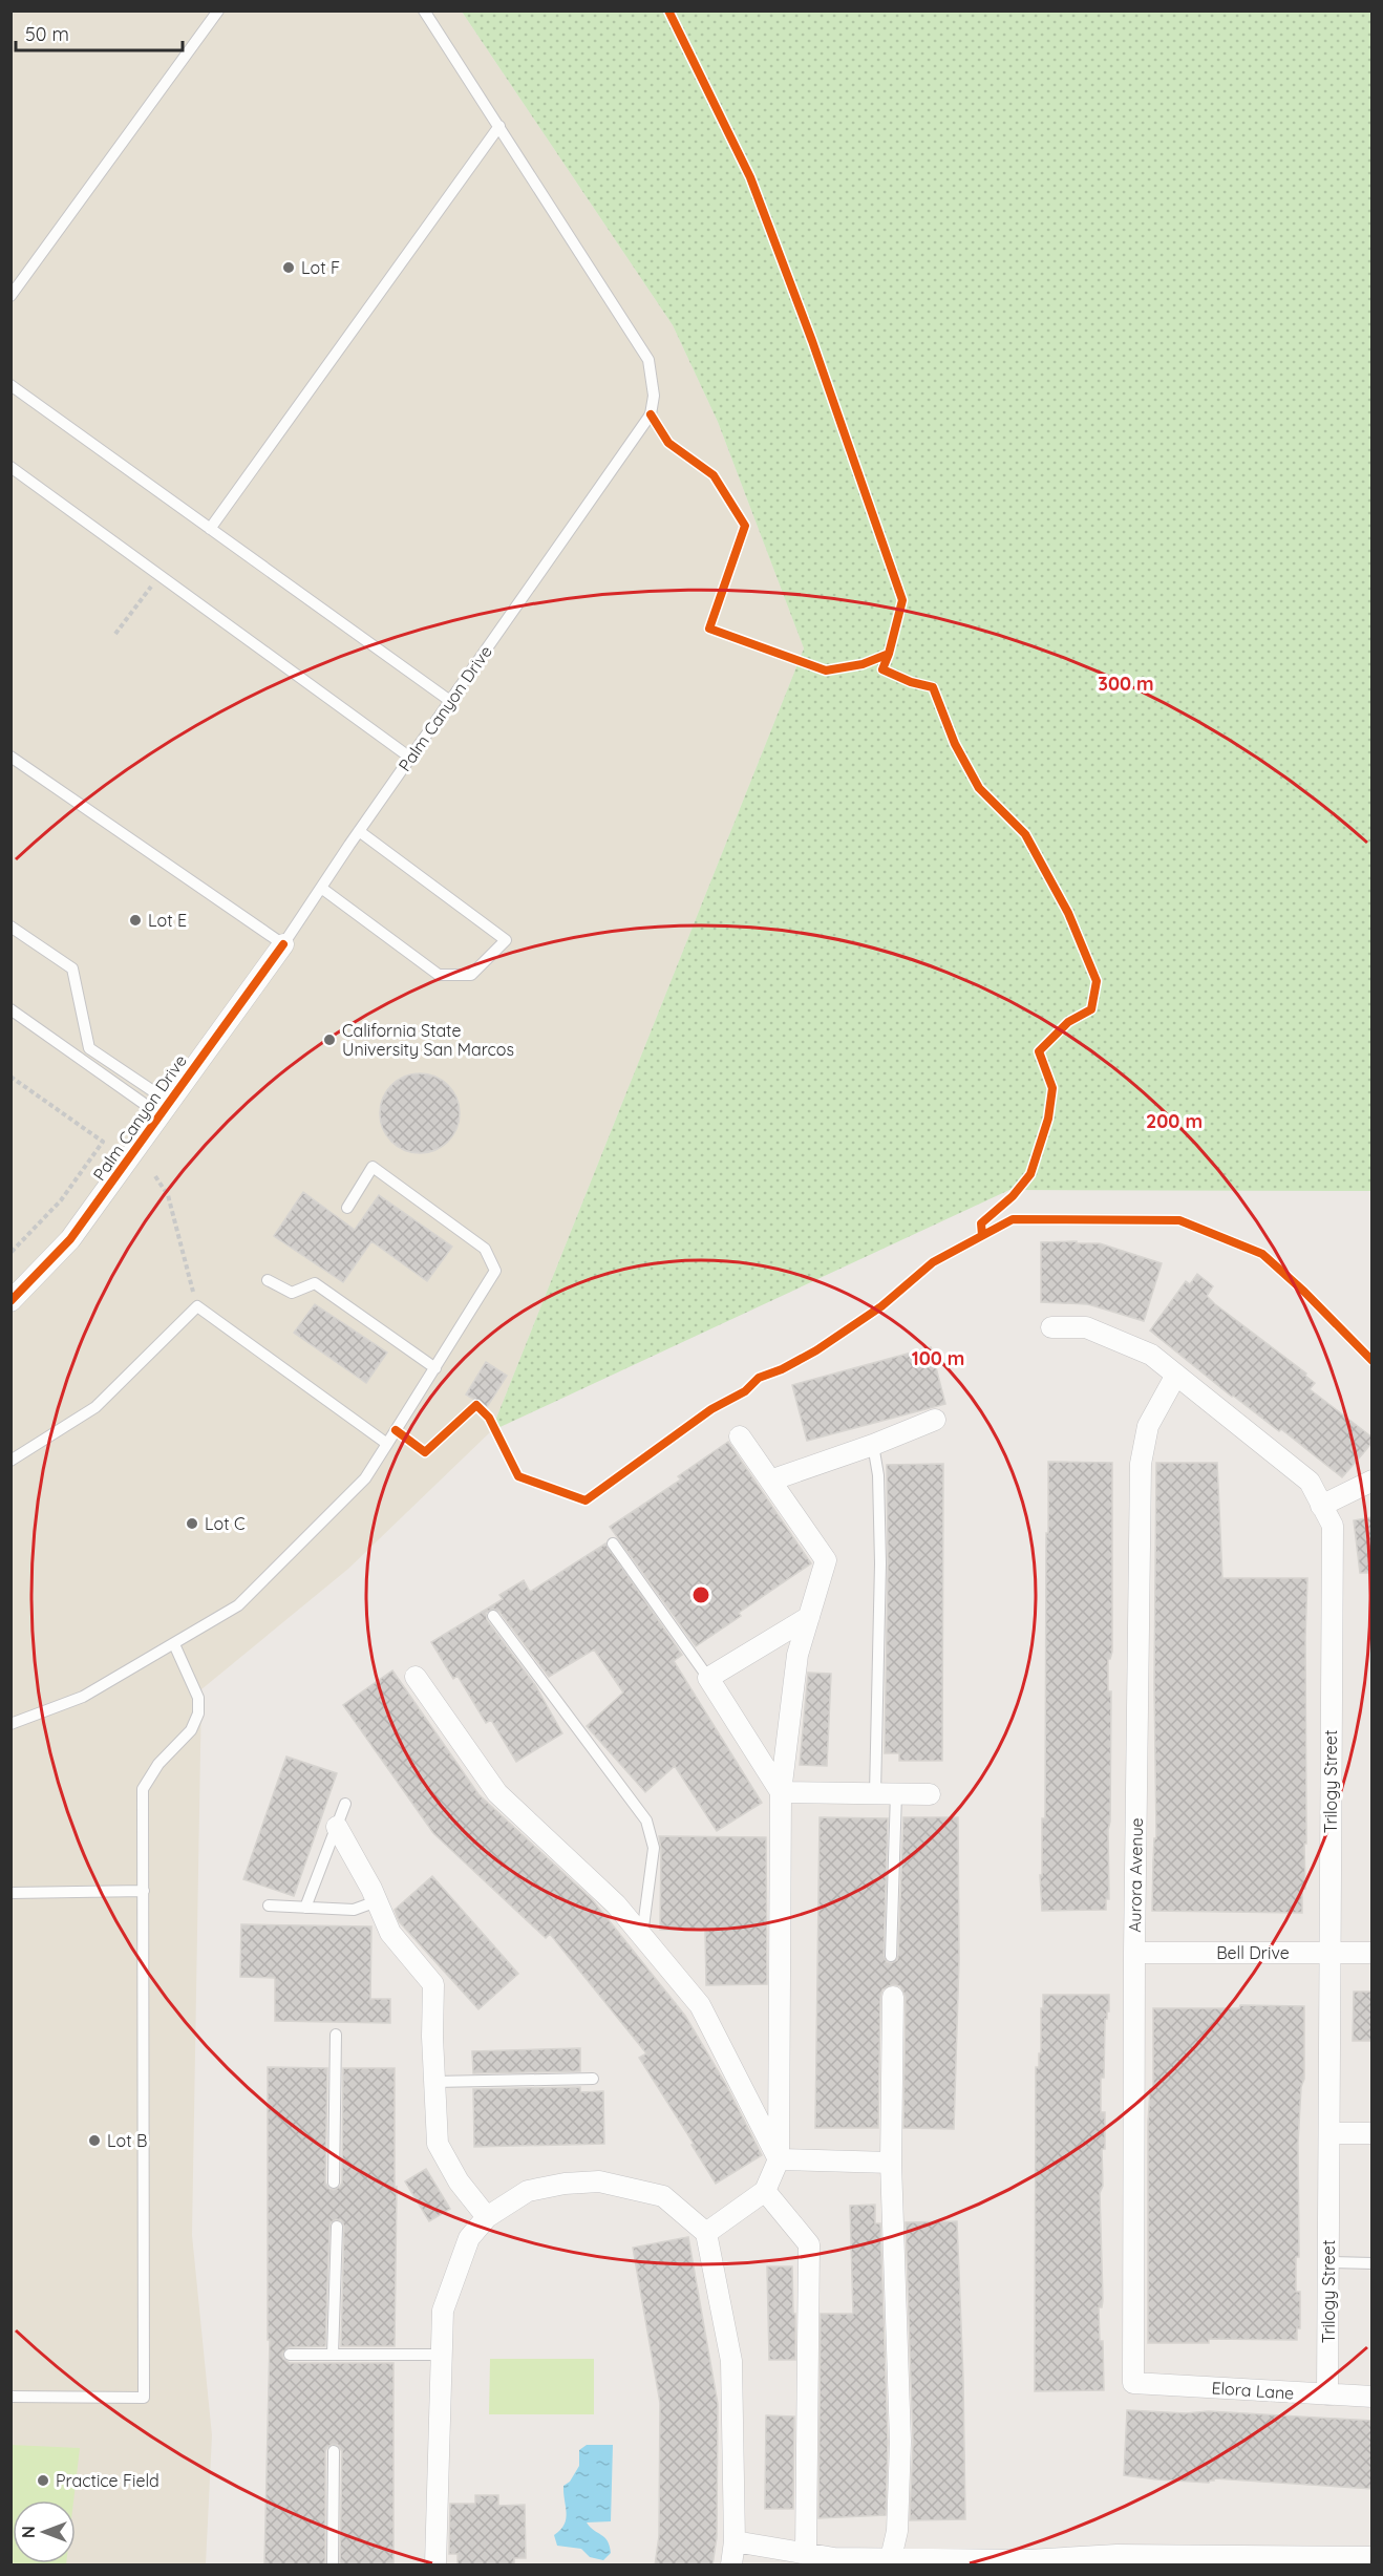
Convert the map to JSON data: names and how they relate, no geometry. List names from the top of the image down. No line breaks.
{"streets":{"street":["Palm Canyon Drive","Trilogy Street","Aurora Avenue","Bell Drive","Elora Lane"]},"crossings":[["Trilogy Street","Aurora Avenue"],["Trilogy Street","Bell Drive"],["Trilogy Street","Elora Lane"],["Aurora Avenue","Bell Drive"],["Aurora Avenue","Elora Lane"]],"places":["Lot F","Lot E","California State University San Marcos","Lot C","Lot B","Practice Field"],"scale_bar":"50 m","north":"left","rings":["300 m","200 m","100 m"]}
